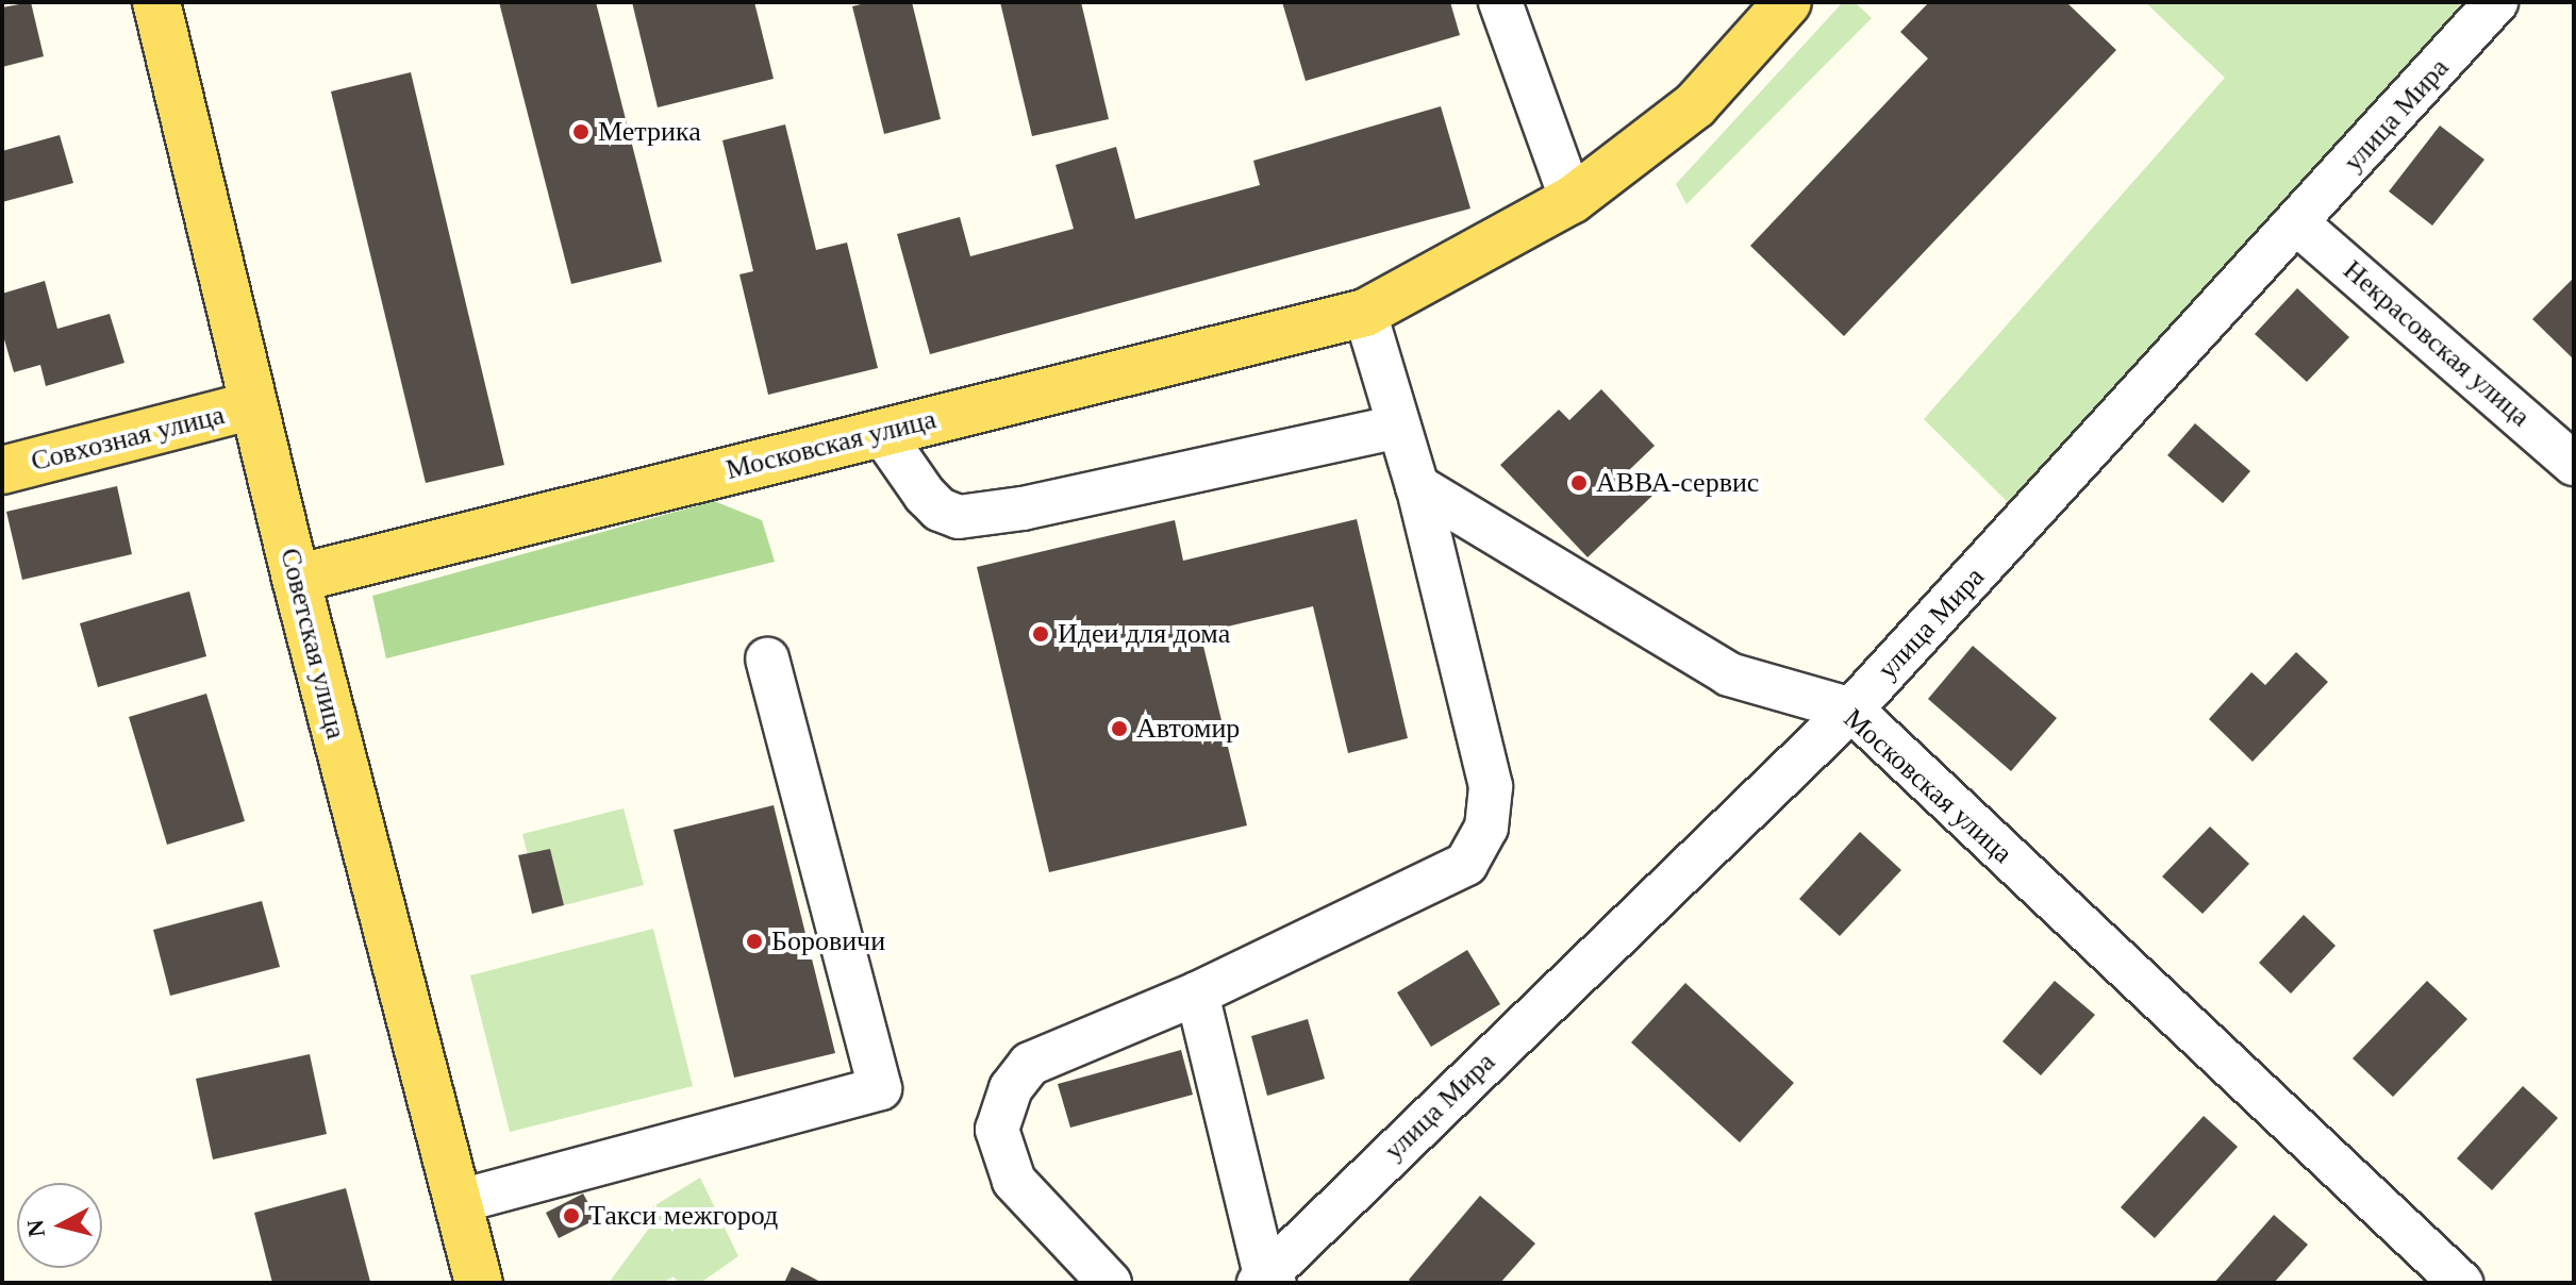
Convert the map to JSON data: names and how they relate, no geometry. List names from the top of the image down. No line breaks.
{"streets":{"main road":["Совхозная улица","Московская улица","Советская улица"],"street":["улица Мира","Некрасовская улица"]},"crossings":[["улица Мира","Некрасовская улица"],["улица Мира","Московская улица"],["Совхозная улица","Советская улица"],["Московская улица","Советская улица"]],"places":["Метрика","АВВА-сервис","Идеи для дома","Автомир","Боровичи","Такси межгород"],"north":"left"}
